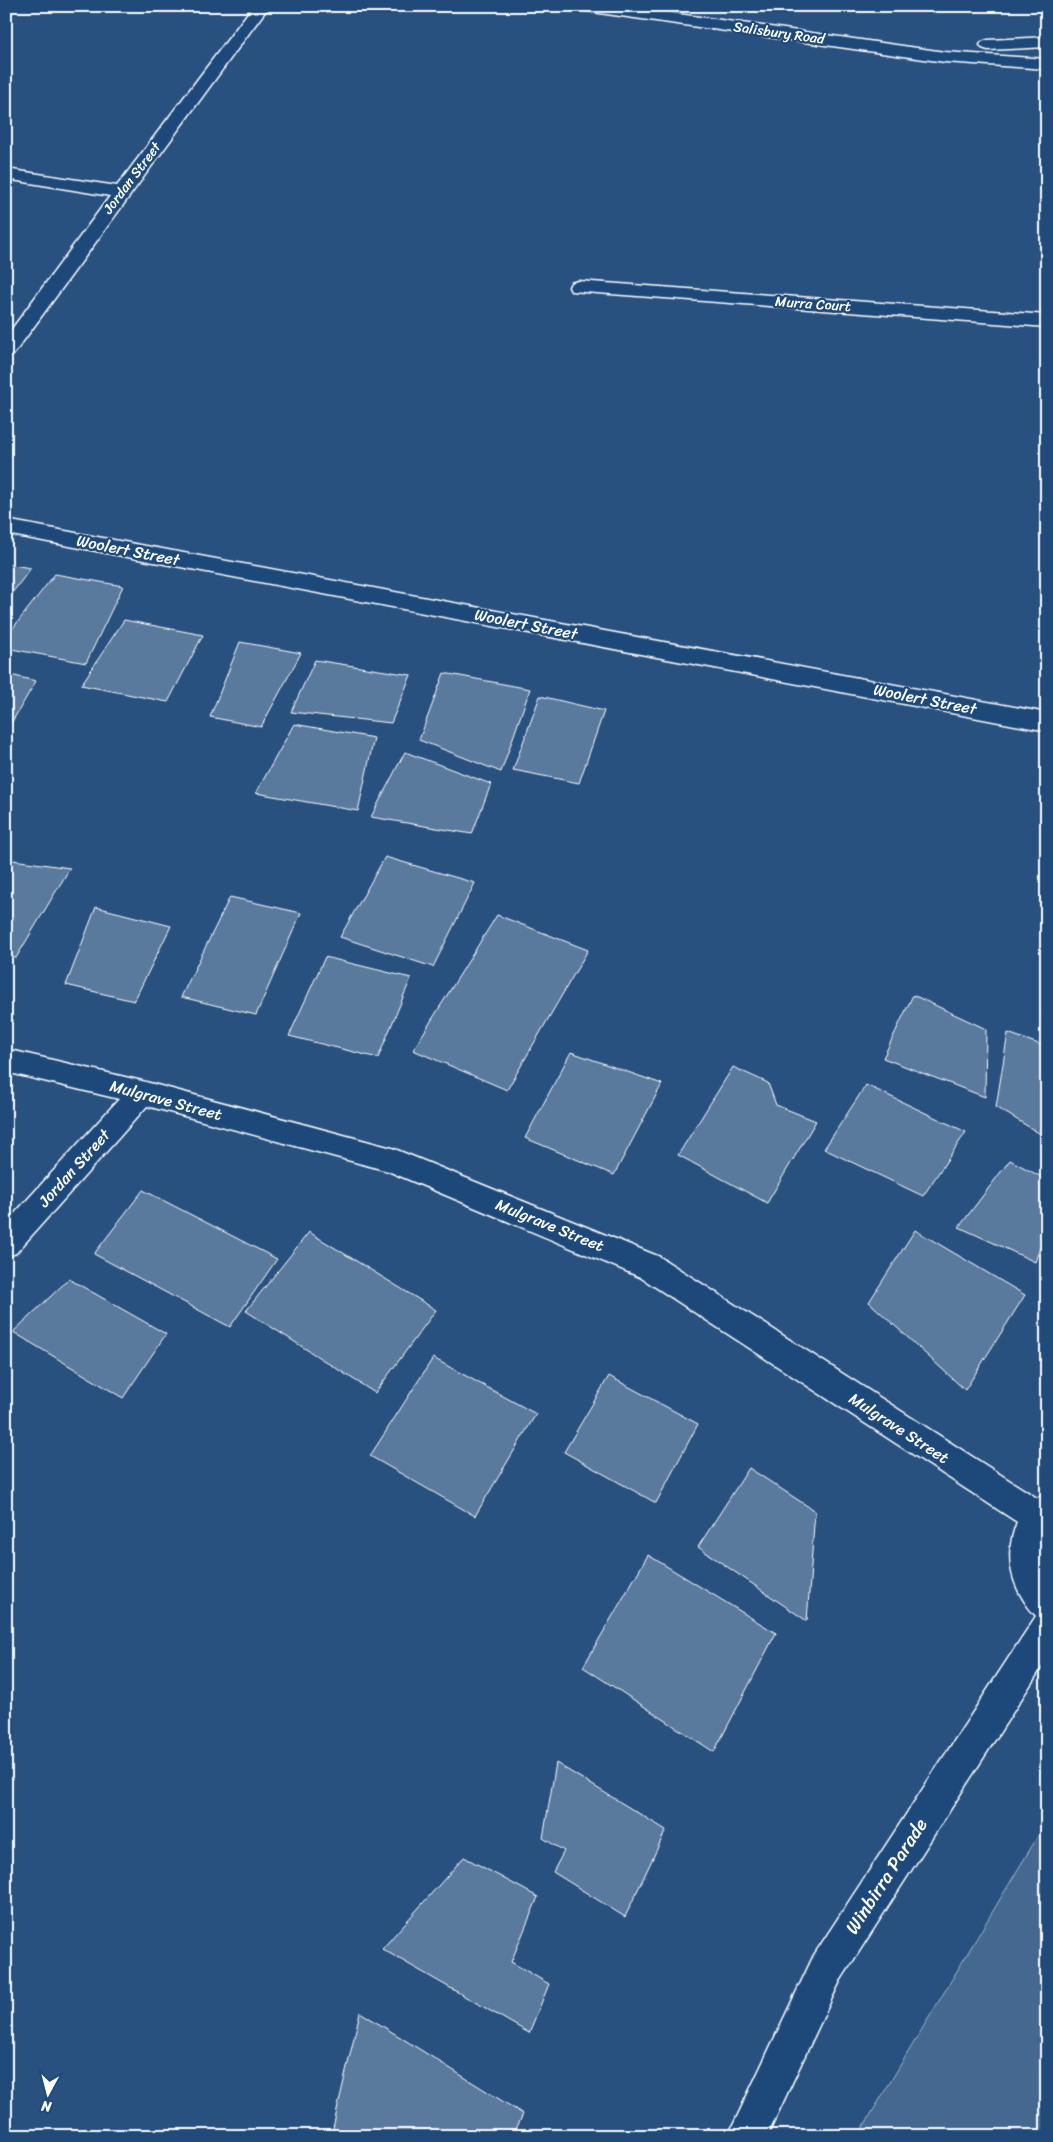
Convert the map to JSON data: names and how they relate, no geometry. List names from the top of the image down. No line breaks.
{"streets":{"street":["Salisbury Road","Jordan Street","Murra Court","Woolert Street","Mulgrave Street","Winbirra Parade"]},"crossings":[["Jordan Street","Mulgrave Street"]],"north":"bottom"}
